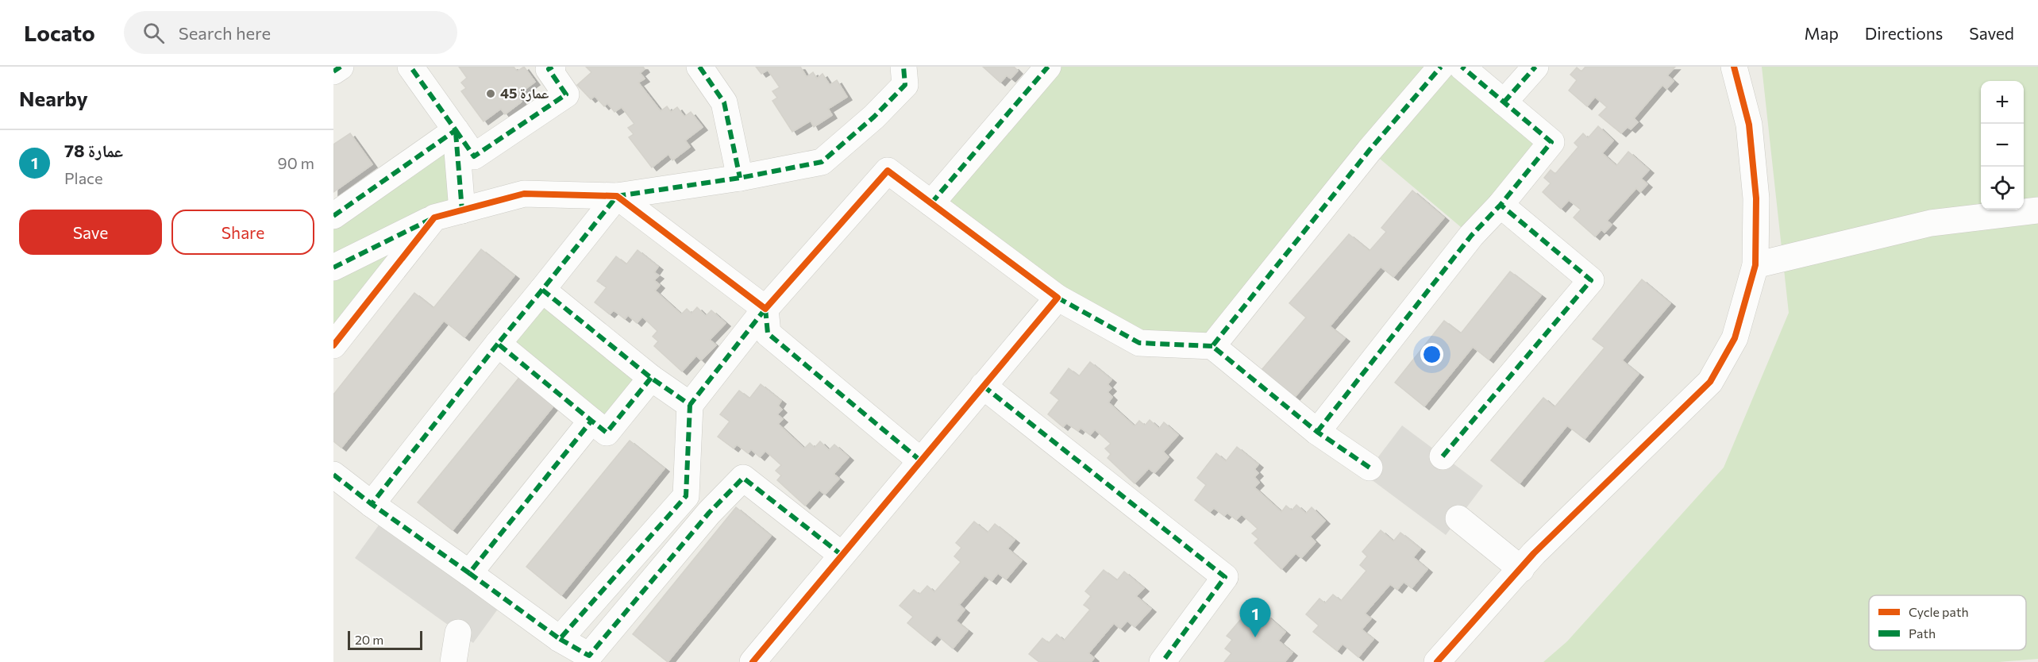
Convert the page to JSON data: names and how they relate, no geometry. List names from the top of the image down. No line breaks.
{"places":["عمارة 45"],"legend":["Cycle path","Path"],"scale_bar":"20 m","page":{"header":"Locato","search":"Search here","nav":["Map","Directions","Saved"],"heading":"Nearby","map_buttons":["+","−"],"list":[{"mark":"1","name":"عمارة 78","note":"Place","value":"90 m"}],"buttons":["Save","Share"],"pins":"1","scale":"20 m"}}
